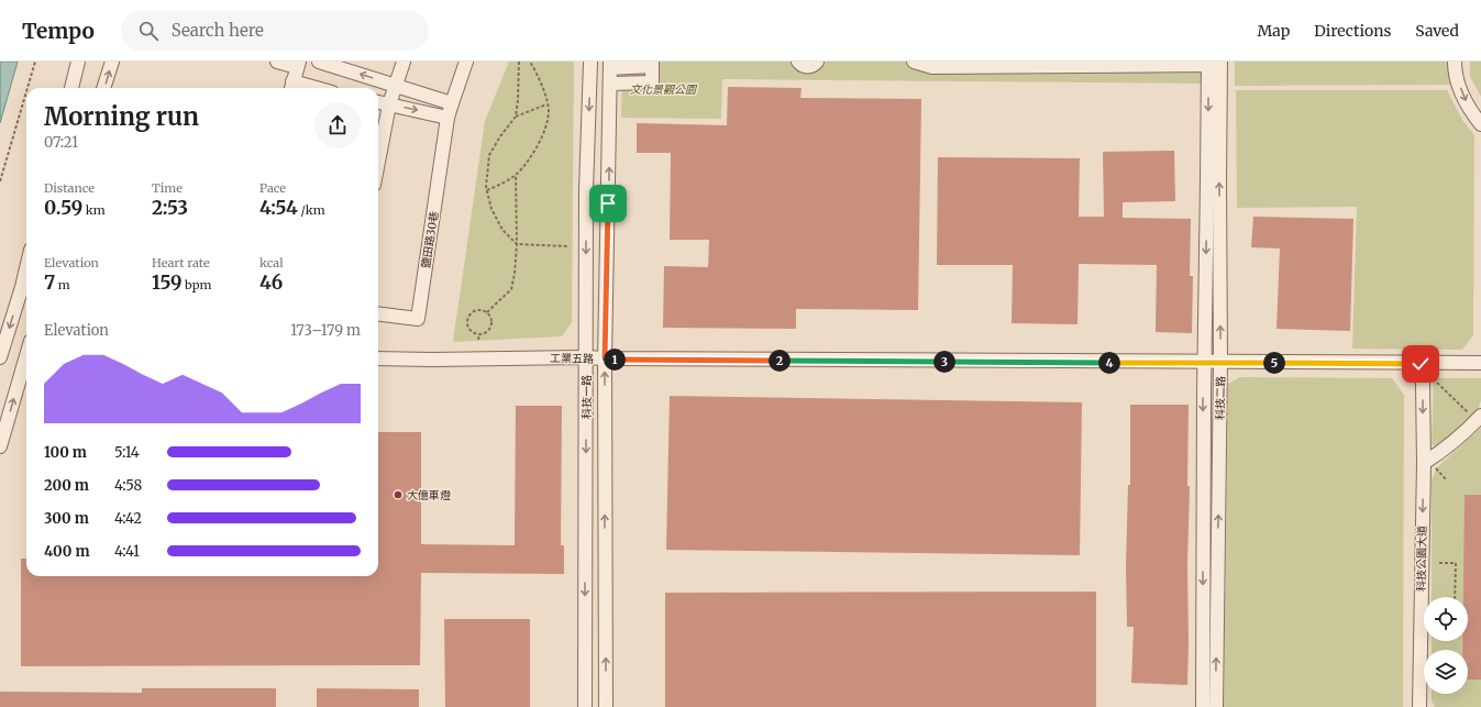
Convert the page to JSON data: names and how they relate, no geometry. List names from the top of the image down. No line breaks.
{"streets":{"street":["鹽田路30巷","工業五路","科技一路","科技二路","科技公園大道"]},"crossings":[["工業五路","科技一路"],["工業五路","科技二路"],["工業五路","科技公園大道"]],"one_way":["科技公園大道"],"parks":["文化景觀公園"],"places":["大億車燈"],"page":{"header":"Tempo","search":"Search here","nav":["Map","Directions","Saved"],"heading":["Morning run","07:21"],"stats":[["Distance","0.59 km"],["Time","2:53"],["Pace","4:54 /km"],["Elevation","7 m"],["Heart rate","159 bpm"],["kcal","46"]],"chart":["Elevation","173–179 m"],"pins":["1","2","3","4","5"],"list":[{"name":"100 m","note":"5:14"},{"name":"200 m","note":"4:58"},{"name":"300 m","note":"4:42"},{"name":"400 m","note":"4:41"}]}}
